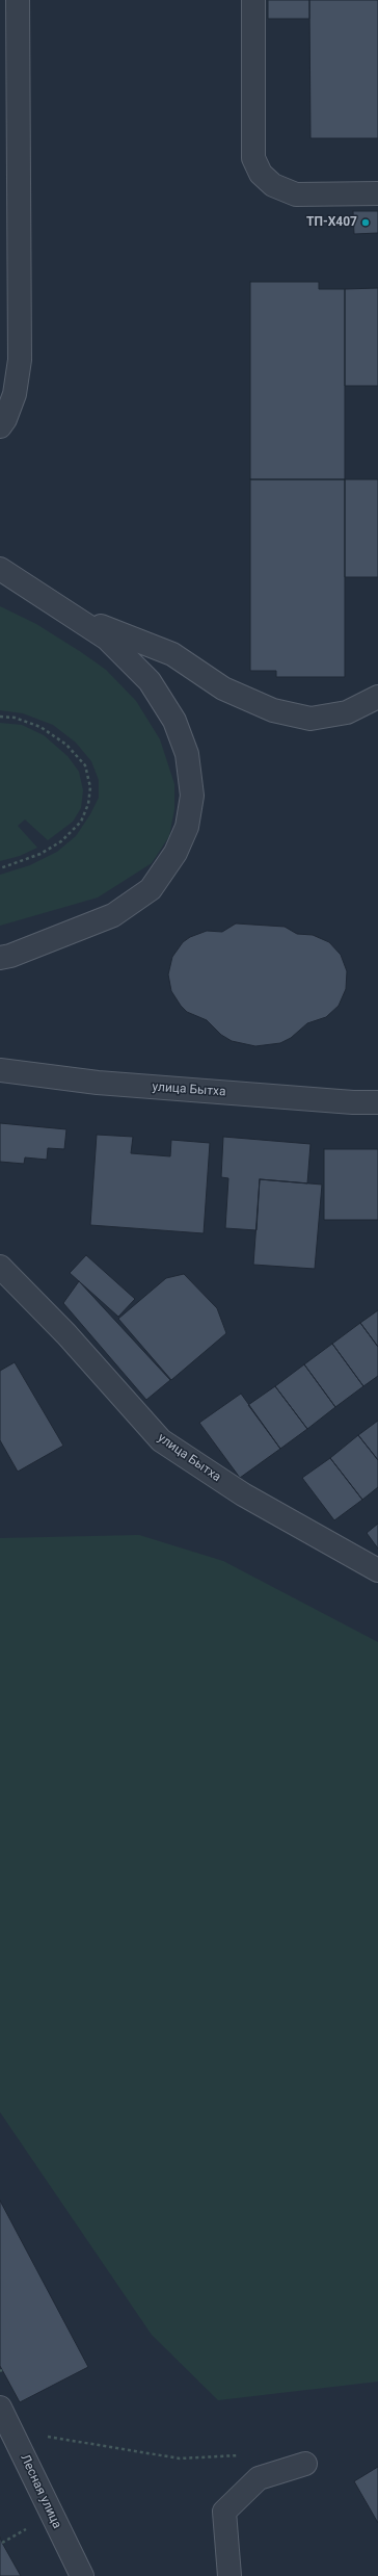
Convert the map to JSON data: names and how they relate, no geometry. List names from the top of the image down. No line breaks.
{"streets":{"street":["улица Бытха","Лесная улица"]},"places":["ТП-Х407"]}
